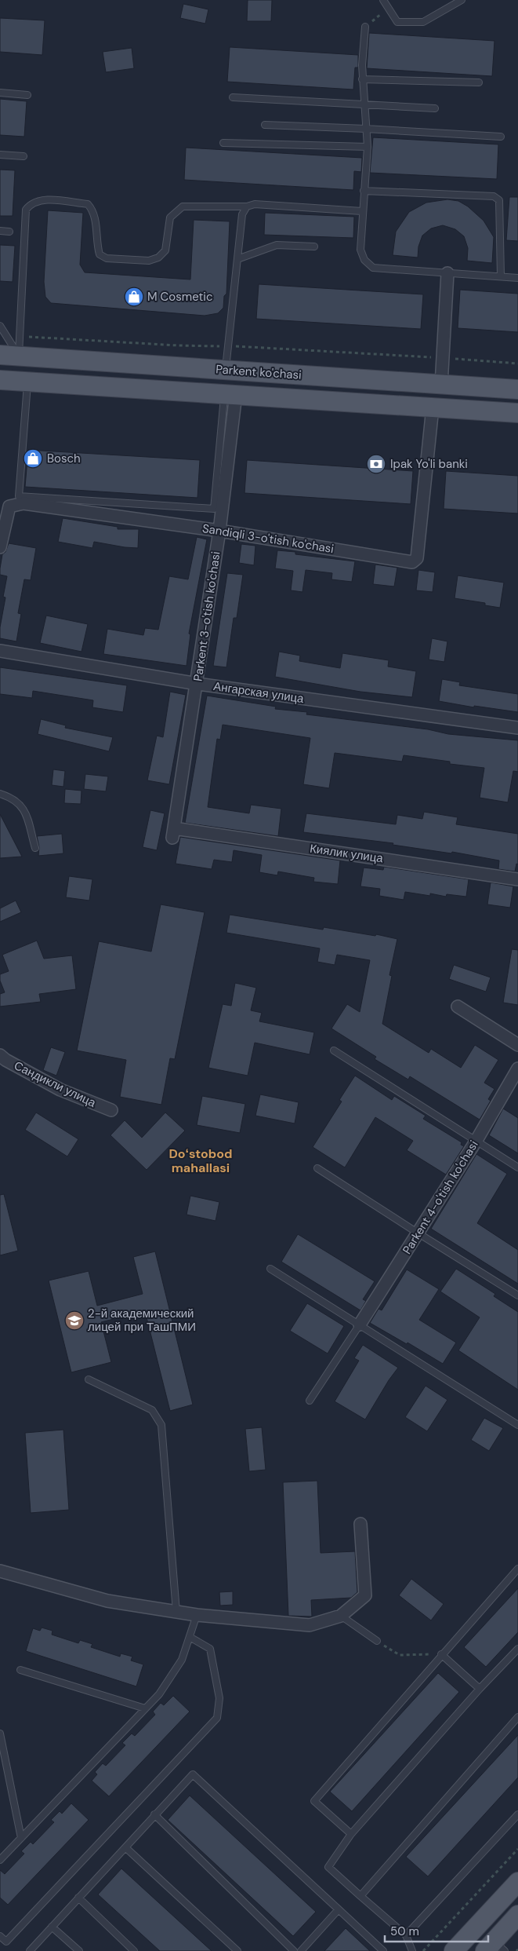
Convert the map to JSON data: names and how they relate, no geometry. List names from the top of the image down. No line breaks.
{"streets":{"main road":["Parkent ko'chasi"],"street":["Sandiqli 3-o'tish ko'chasi","Parkent 3-o'tish ko'chasi","Ангарская улица","Киялик улица","Сандикли улица","Parkent 4-o'tish ko'chasi"]},"crossings":[["Parkent ko'chasi","Sandiqli 3-o'tish ko'chasi"],["Parkent ko'chasi","Parkent 3-o'tish ko'chasi"],["Sandiqli 3-o'tish ko'chasi","Parkent 3-o'tish ko'chasi"],["Parkent 3-o'tish ko'chasi","Ангарская улица"],["Parkent 3-o'tish ko'chasi","Киялик улица"]],"districts":["Doʻstobod mahallasi"],"places":{"shop":["M Cosmetic","Bosch"],"bank":["Ipak Yo'li banki"],"school or university":["2-й академический лицей при ТашПМИ"]},"scale_bar":"50 m"}
